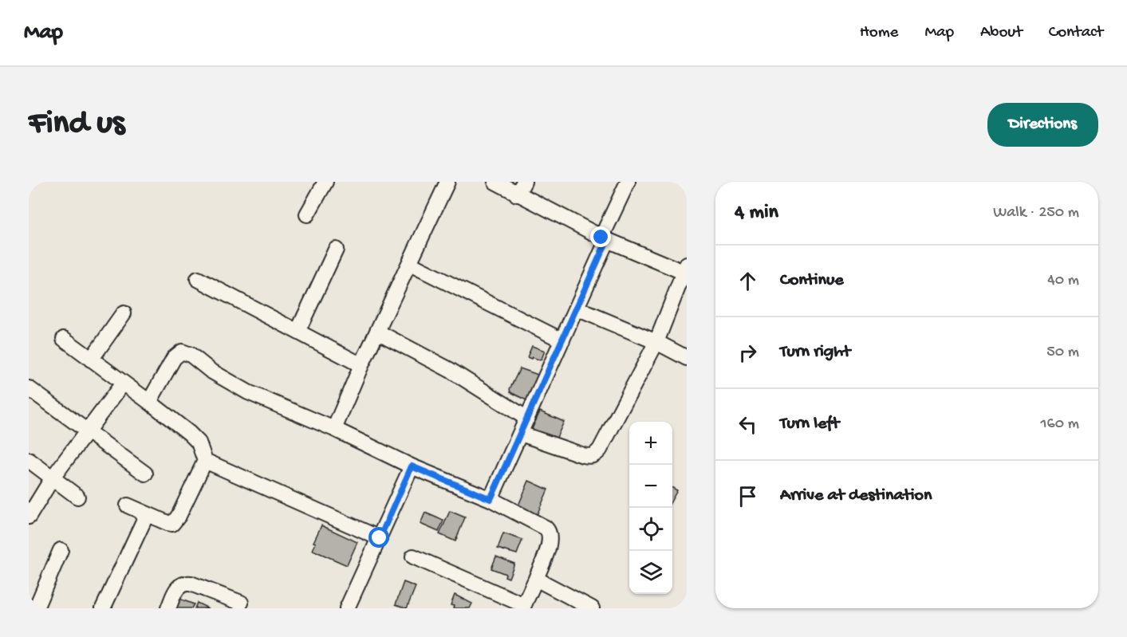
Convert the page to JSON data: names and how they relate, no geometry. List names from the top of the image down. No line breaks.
{"page":{"header":"Map","nav":["Home","Map","About","Contact"],"buttons":"Directions","title":"Find us","heading":["4 min","Walk · 250 m"],"list":[["Continue","40 m"],["Turn right","50 m"],["Turn left","160 m"],"Arrive at destination"],"map_buttons":["+","−"]}}
